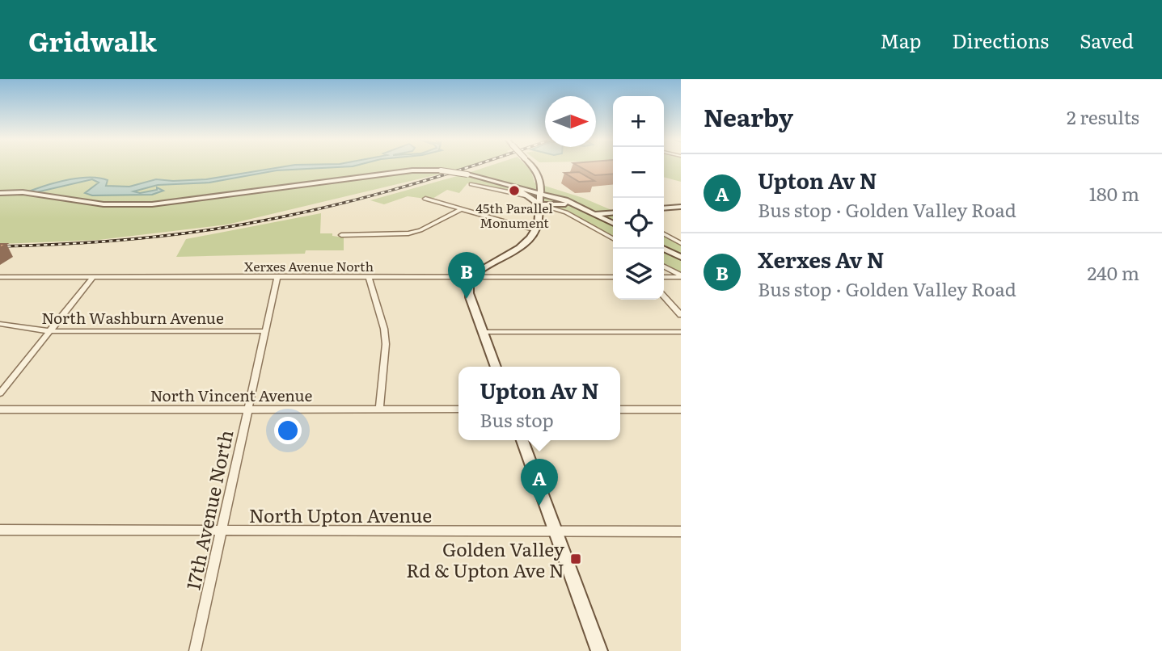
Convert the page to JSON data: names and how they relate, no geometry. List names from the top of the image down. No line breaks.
{"streets":{"street":["Xerxes Avenue North","North Washburn Avenue","North Vincent Avenue","17th Avenue North","North Upton Avenue"]},"crossings":[["Xerxes Avenue North","17th Avenue North"],["North Washburn Avenue","17th Avenue North"],["North Vincent Avenue","17th Avenue North"],["17th Avenue North","North Upton Avenue"]],"places":{"other":["45th Parallel Monument"],"transit":["Golden Valley Rd & Upton Ave N"]},"north":"right","page":{"header":"Gridwalk","nav":["Map","Directions","Saved"],"heading":["Nearby","2 results"],"map_buttons":["+","−"],"list":[{"mark":"A","name":"Upton Av N","note":"Bus stop · Golden Valley Road","value":"180 m"},{"mark":"B","name":"Xerxes Av N","note":"Bus stop · Golden Valley Road","value":"240 m"}],"pins":["B","A"],"popup":["Upton Av N","Bus stop"]}}
